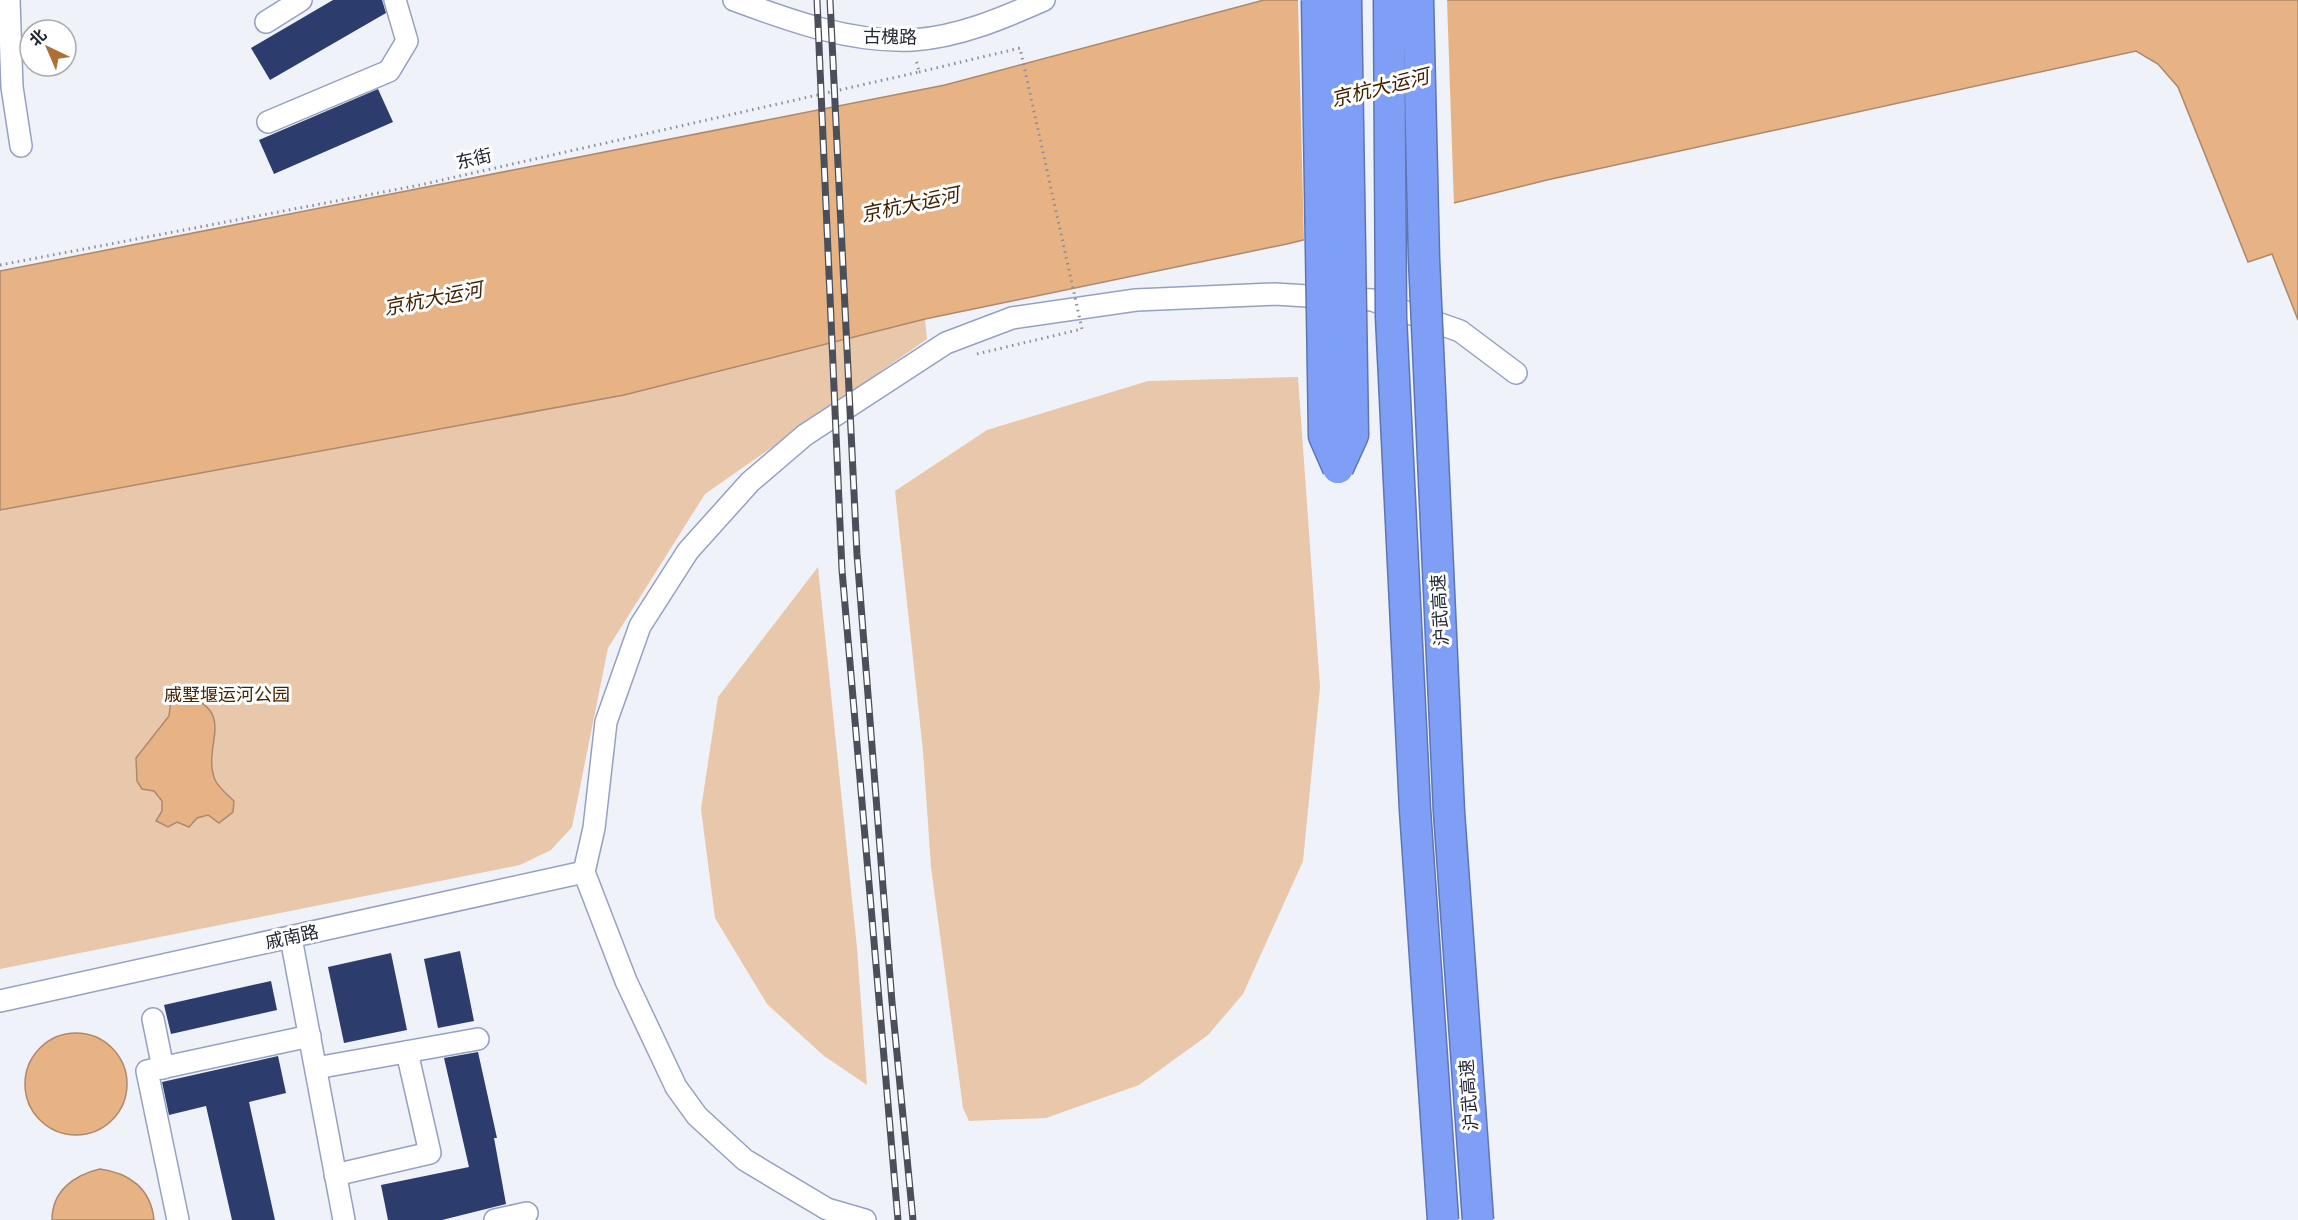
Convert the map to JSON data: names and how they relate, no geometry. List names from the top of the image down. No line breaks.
{"streets":{"highway":["沪武高速"],"street":["古槐路","戚南路"],"path":["东街"]},"water":["京杭大运河"],"parks":["戚墅堰运河公园"],"north":"top left"}
